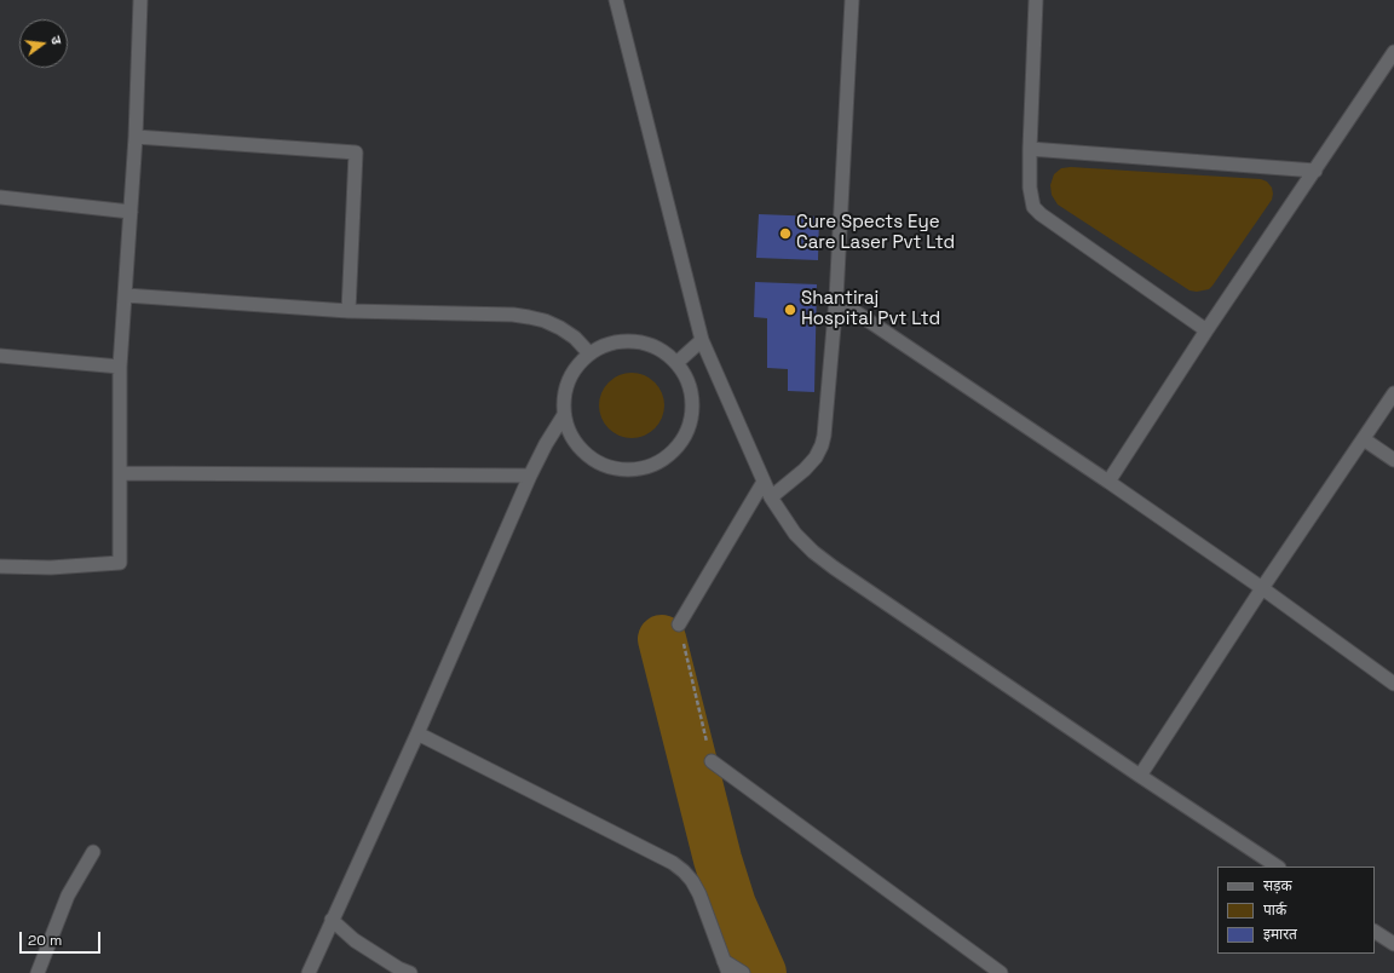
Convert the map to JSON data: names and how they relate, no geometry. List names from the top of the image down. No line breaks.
{"places":["Cure Spects Eye Care Laser Pvt Ltd","Shantiraj Hospital Pvt Ltd"],"legend":["सड़क","पार्क","इमारत"],"scale_bar":"20 m","north":"right"}
